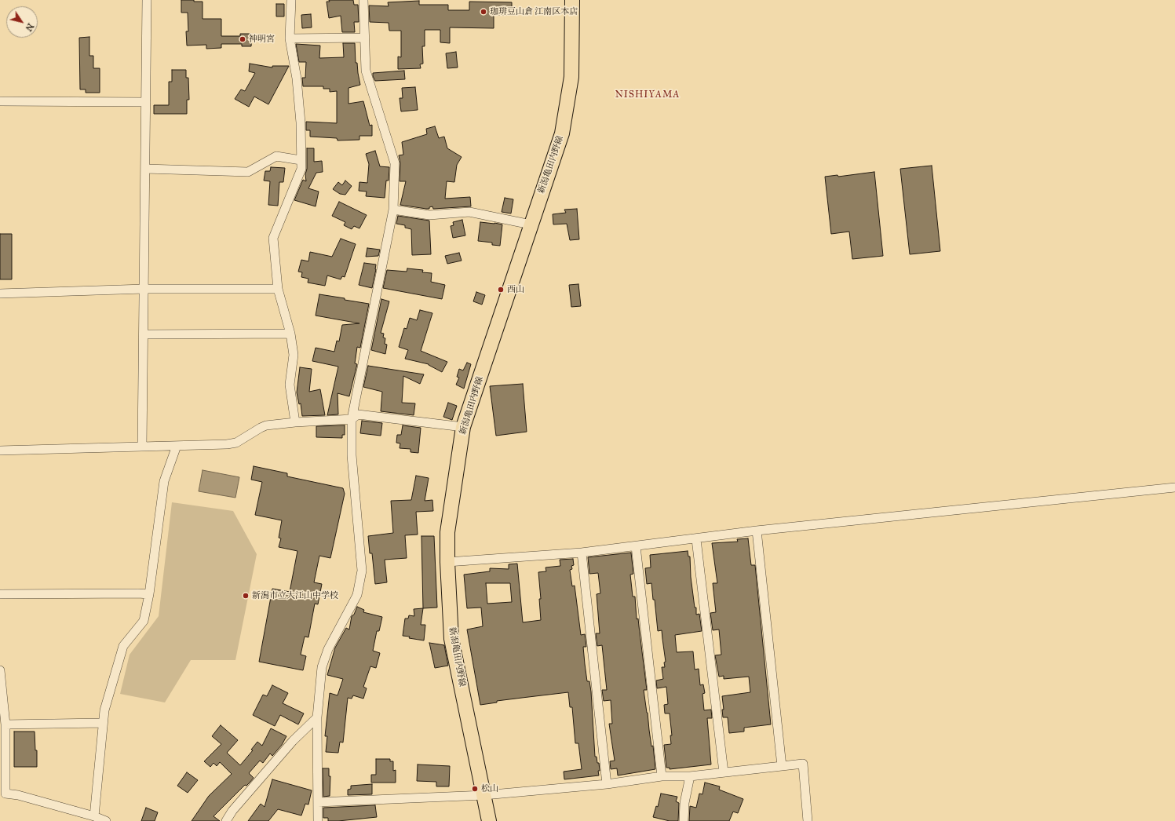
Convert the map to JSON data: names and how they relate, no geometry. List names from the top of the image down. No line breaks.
{"streets":{"main road":["新潟亀田内野線"]},"districts":["NISHIYAMA"],"places":["珈琲豆山倉 江南区本店","神明宮","西山","新潟市立大江山中学校","松山"],"north":"bottom right"}
